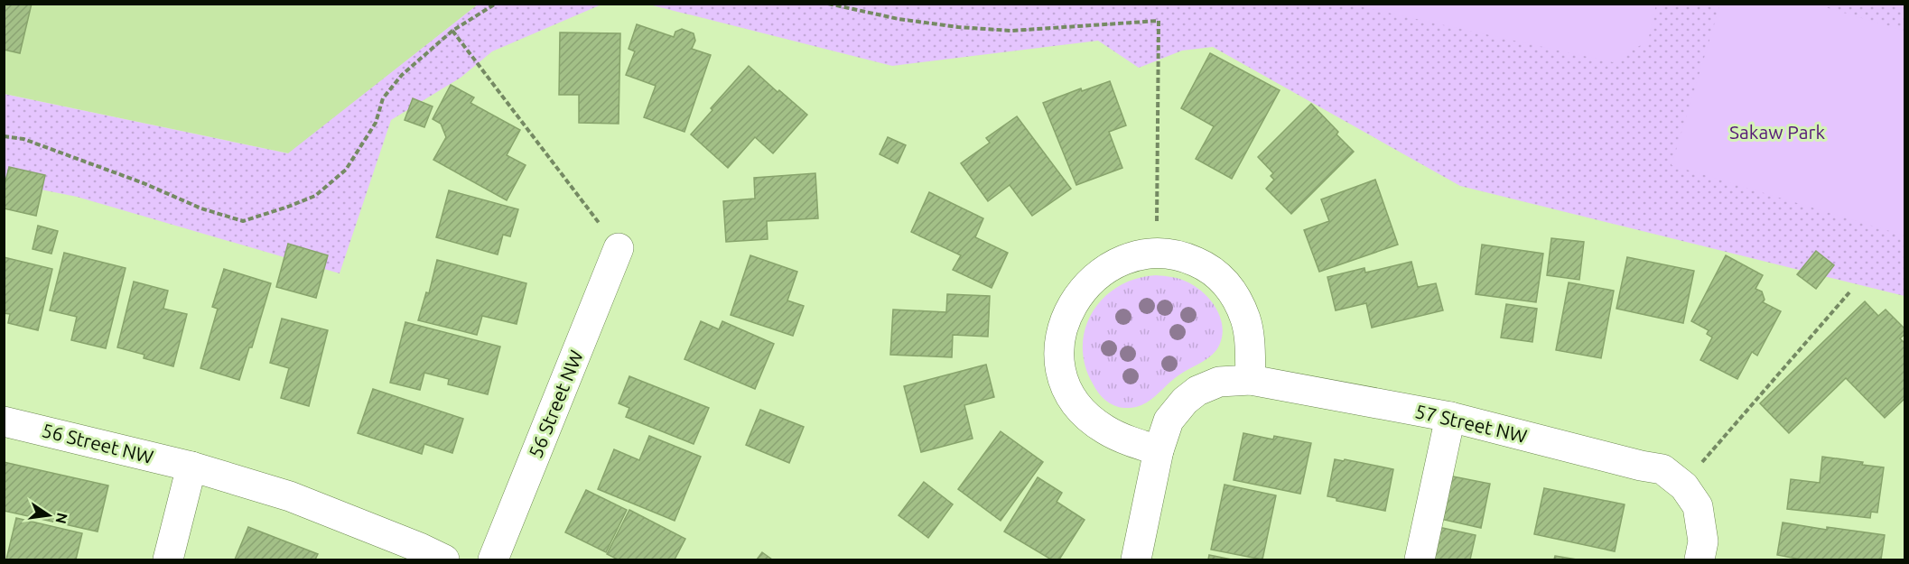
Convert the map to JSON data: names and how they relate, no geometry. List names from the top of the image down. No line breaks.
{"streets":{"street":["56 Street NW","57 Street NW"]},"parks":["Sakaw Park"],"north":"right"}
